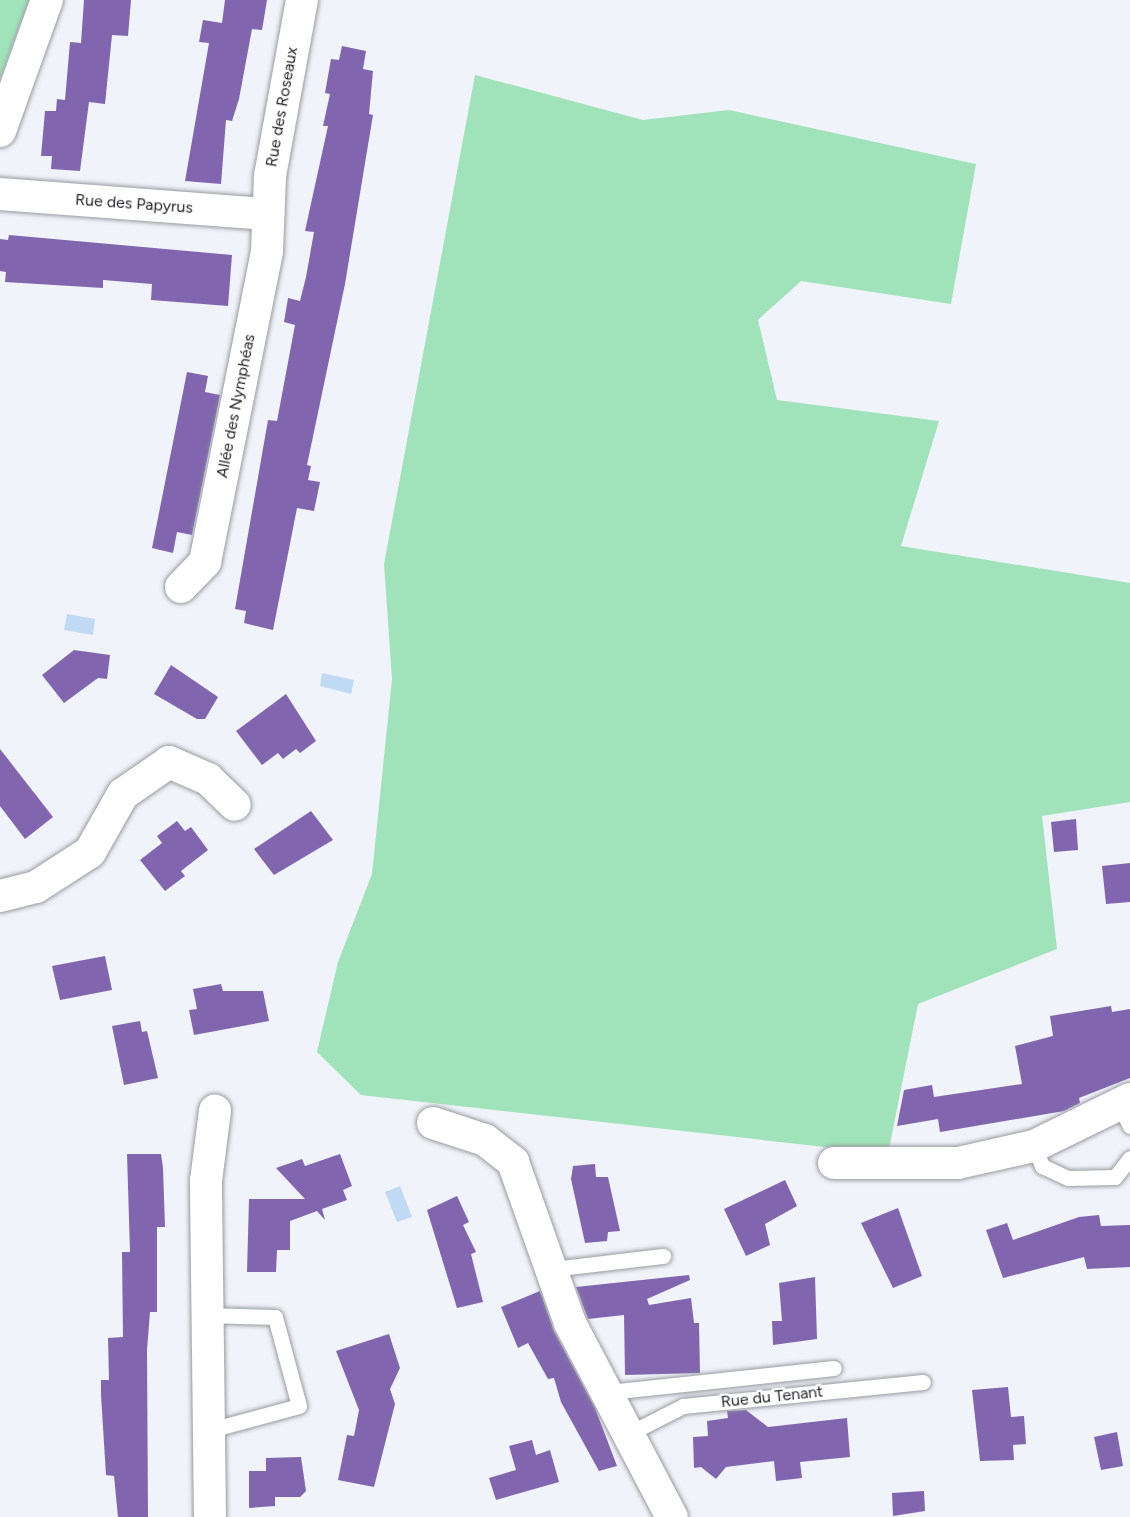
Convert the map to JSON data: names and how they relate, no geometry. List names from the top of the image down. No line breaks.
{"streets":{"street":["Rue des Roseaux","Rue des Papyrus","Allée des Nymphéas"],"lane":["Rue du Tenant"]},"crossings":[["Rue des Roseaux","Rue des Papyrus"],["Rue des Roseaux","Allée des Nymphéas"],["Rue des Papyrus","Allée des Nymphéas"]]}
